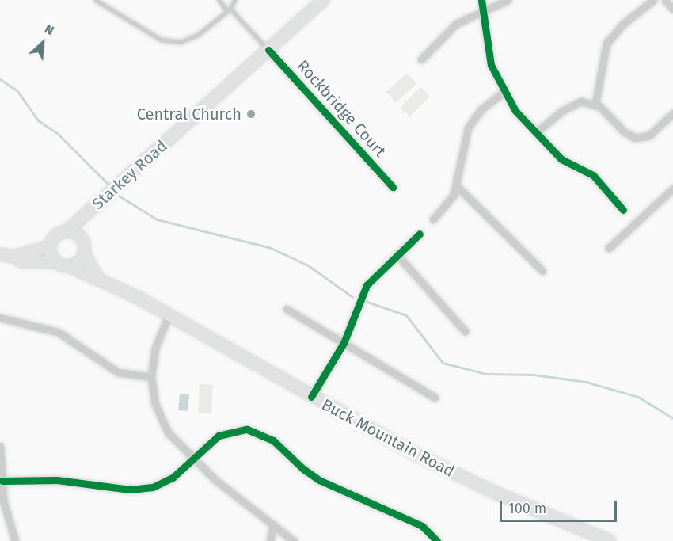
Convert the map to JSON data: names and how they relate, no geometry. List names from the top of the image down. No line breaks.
{"streets":{"main road":["Starkey Road","Buck Mountain Road"],"street":["Rockbridge Court"]},"crossings":[["Rockbridge Court","Starkey Road"],["Starkey Road","Buck Mountain Road"]],"places":["Central Church"],"scale_bar":"100 m","north":"top right"}
